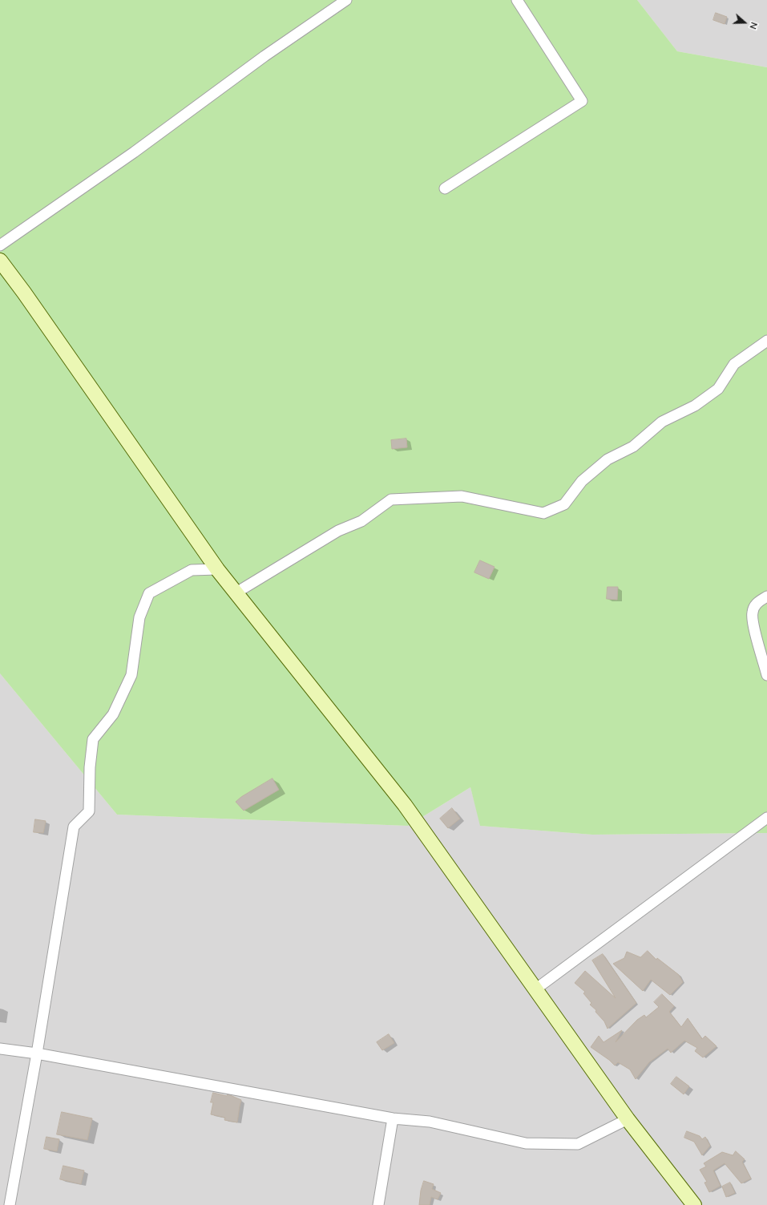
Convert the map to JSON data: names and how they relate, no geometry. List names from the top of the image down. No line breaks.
{"north":"right"}
